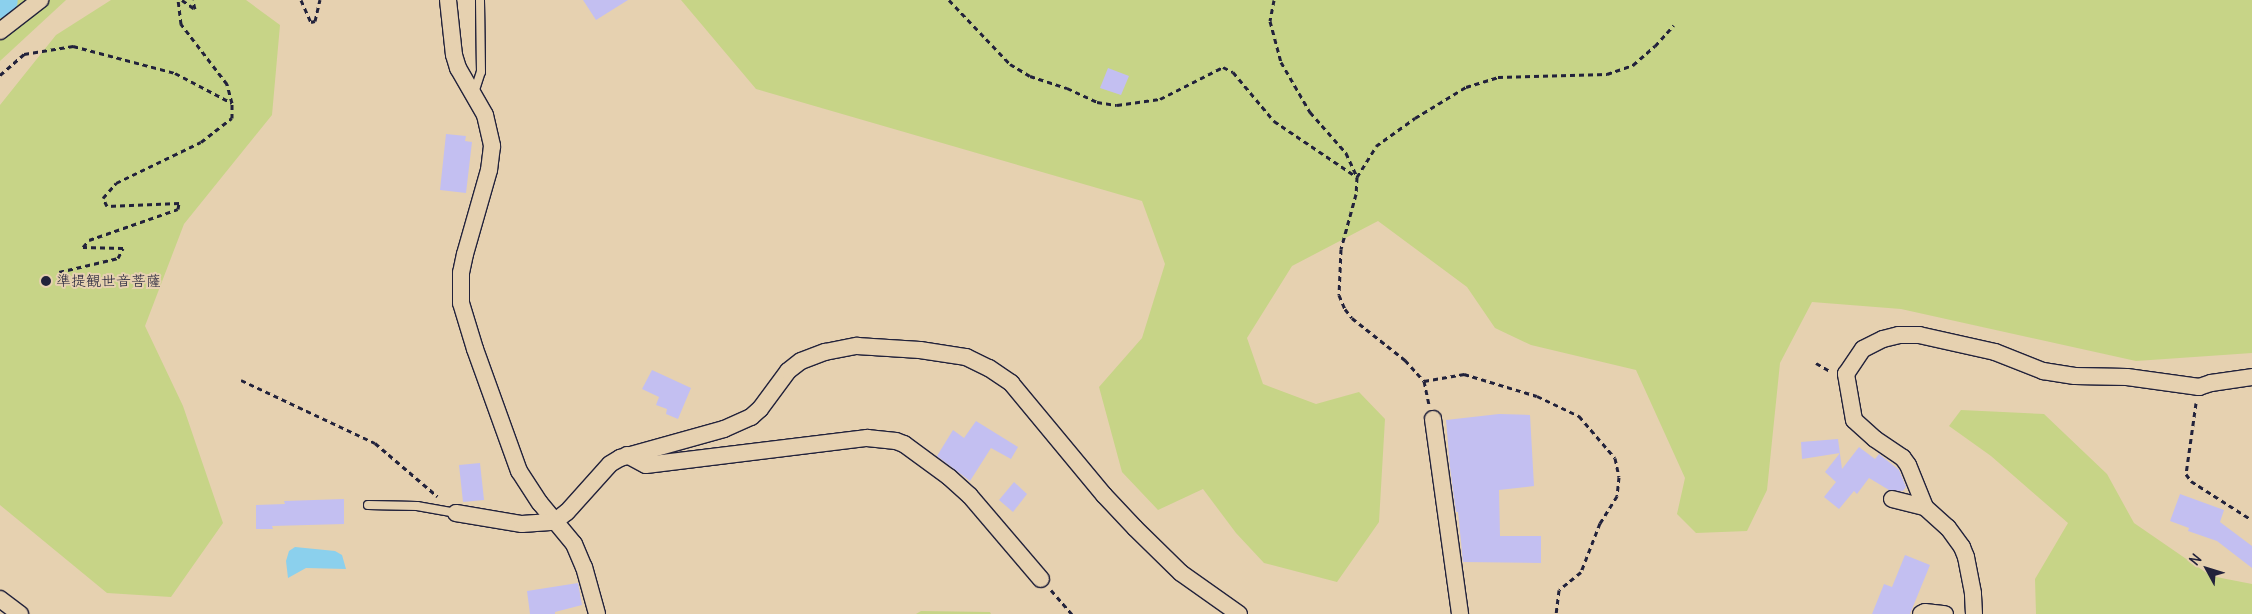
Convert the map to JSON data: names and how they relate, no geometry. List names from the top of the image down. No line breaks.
{"places":["準提観世音菩薩"],"north":"top left"}
